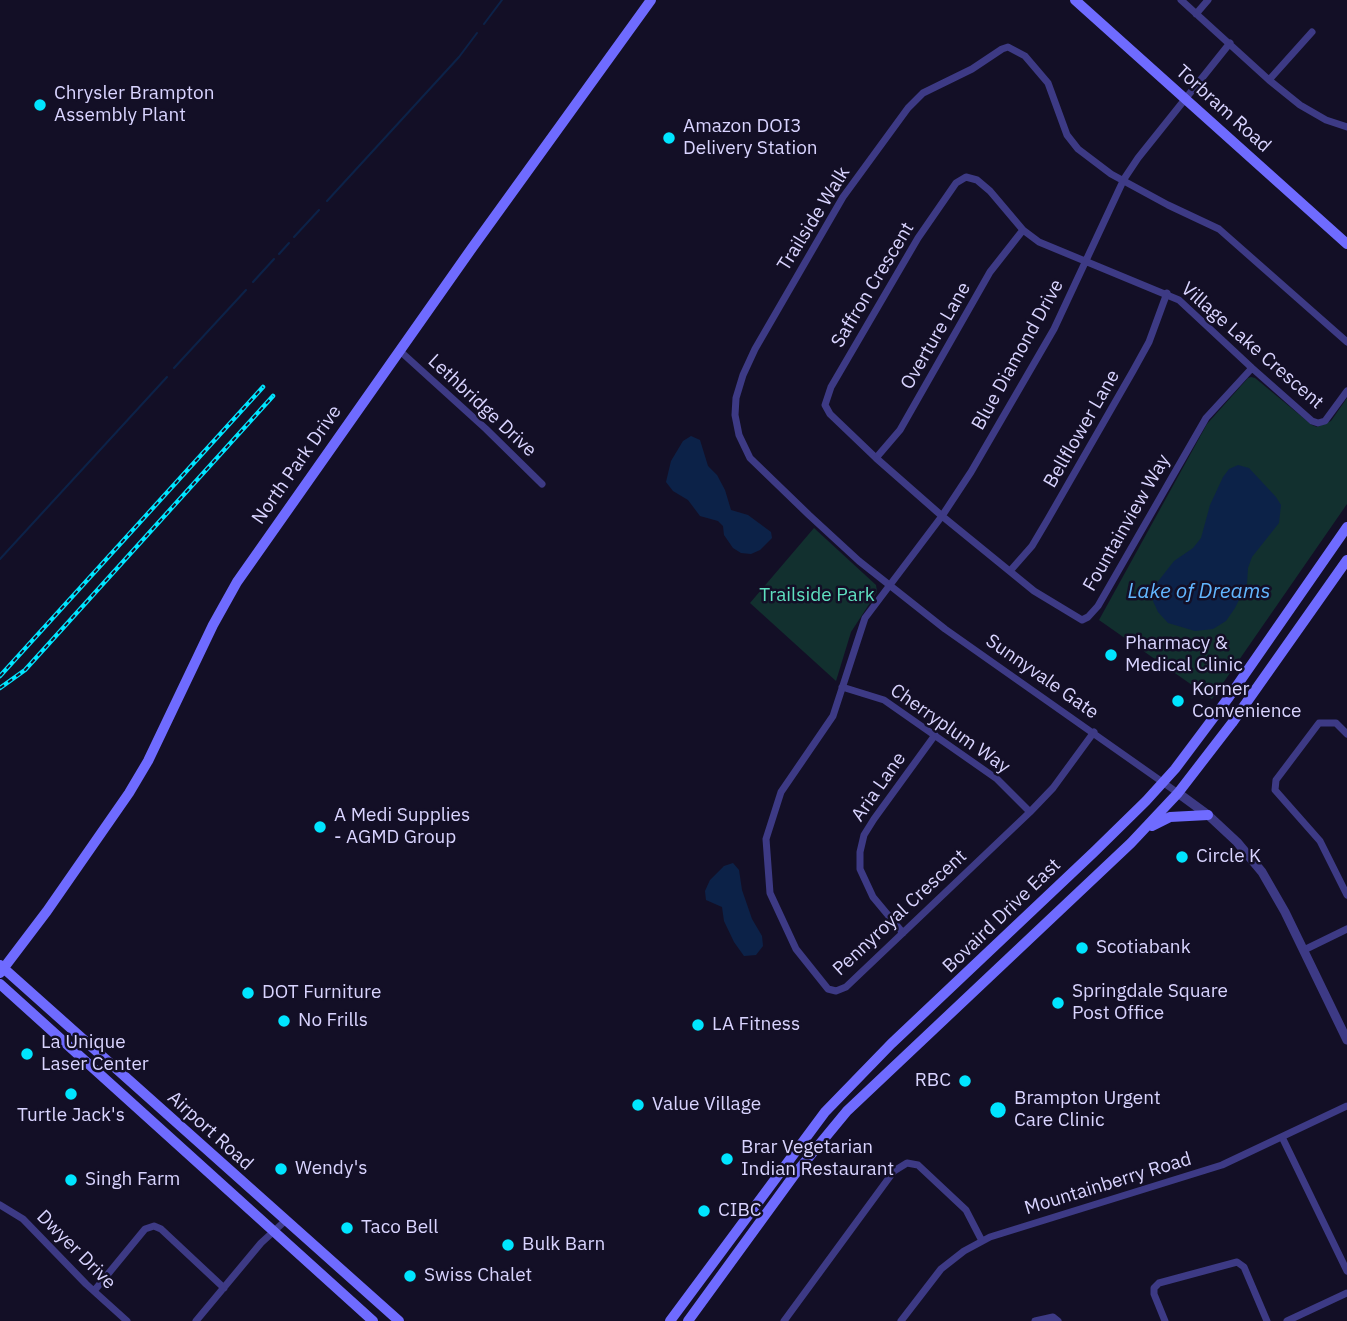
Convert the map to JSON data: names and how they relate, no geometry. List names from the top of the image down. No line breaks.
{"streets":{"main road":["Torbram Road","North Park Drive","Bovaird Drive East","Airport Road"],"street":["Trailside Walk","Saffron Crescent","Overture Lane","Village Lake Crescent","Blue Diamond Drive","Lethbridge Drive","Bellflower Lane","Fountainview Way","Sunnyvale Gate","Cherryplum Way","Aria Lane","Pennyroyal Crescent","Mountainberry Road","Dwyer Drive"]},"crossings":[["Torbram Road","Blue Diamond Drive"],["Trailside Walk","Blue Diamond Drive"],["Trailside Walk","Sunnyvale Gate"],["Trailside Walk","Pennyroyal Crescent"],["Saffron Crescent","Overture Lane"],["Saffron Crescent","Village Lake Crescent"],["Saffron Crescent","Blue Diamond Drive"],["Saffron Crescent","Fountainview Way"],["Village Lake Crescent","Blue Diamond Drive"],["Village Lake Crescent","Bellflower Lane"],["Village Lake Crescent","Fountainview Way"],["Blue Diamond Drive","Fountainview Way"],["Blue Diamond Drive","Sunnyvale Gate"],["Blue Diamond Drive","Pennyroyal Crescent"],["Lethbridge Drive","North Park Drive"],["Bellflower Lane","Fountainview Way"],["North Park Drive","Airport Road"],["Sunnyvale Gate","Pennyroyal Crescent"],["Sunnyvale Gate","Bovaird Drive East"],["Cherryplum Way","Aria Lane"],["Cherryplum Way","Pennyroyal Crescent"],["Aria Lane","Pennyroyal Crescent"]],"water":["Lake of Dreams"],"parks":["Trailside Park"],"places":["Chrysler Brampton Assembly Plant","Amazon DOI3 Delivery Station","Pharmacy & Medical Clinic","Korner Convenience","A Medi Supplies - AGMD Group","Circle K","Scotiabank","DOT Furniture","Springdale Square Post Office","No Frills","LA Fitness","La Unique Laser Center","RBC","Turtle Jack's","Value Village","Brampton Urgent Care Clinic","Brar Vegetarian Indian Restaurant","Wendy's","Singh Farm","CIBC","Taco Bell","Bulk Barn","Swiss Chalet"]}
